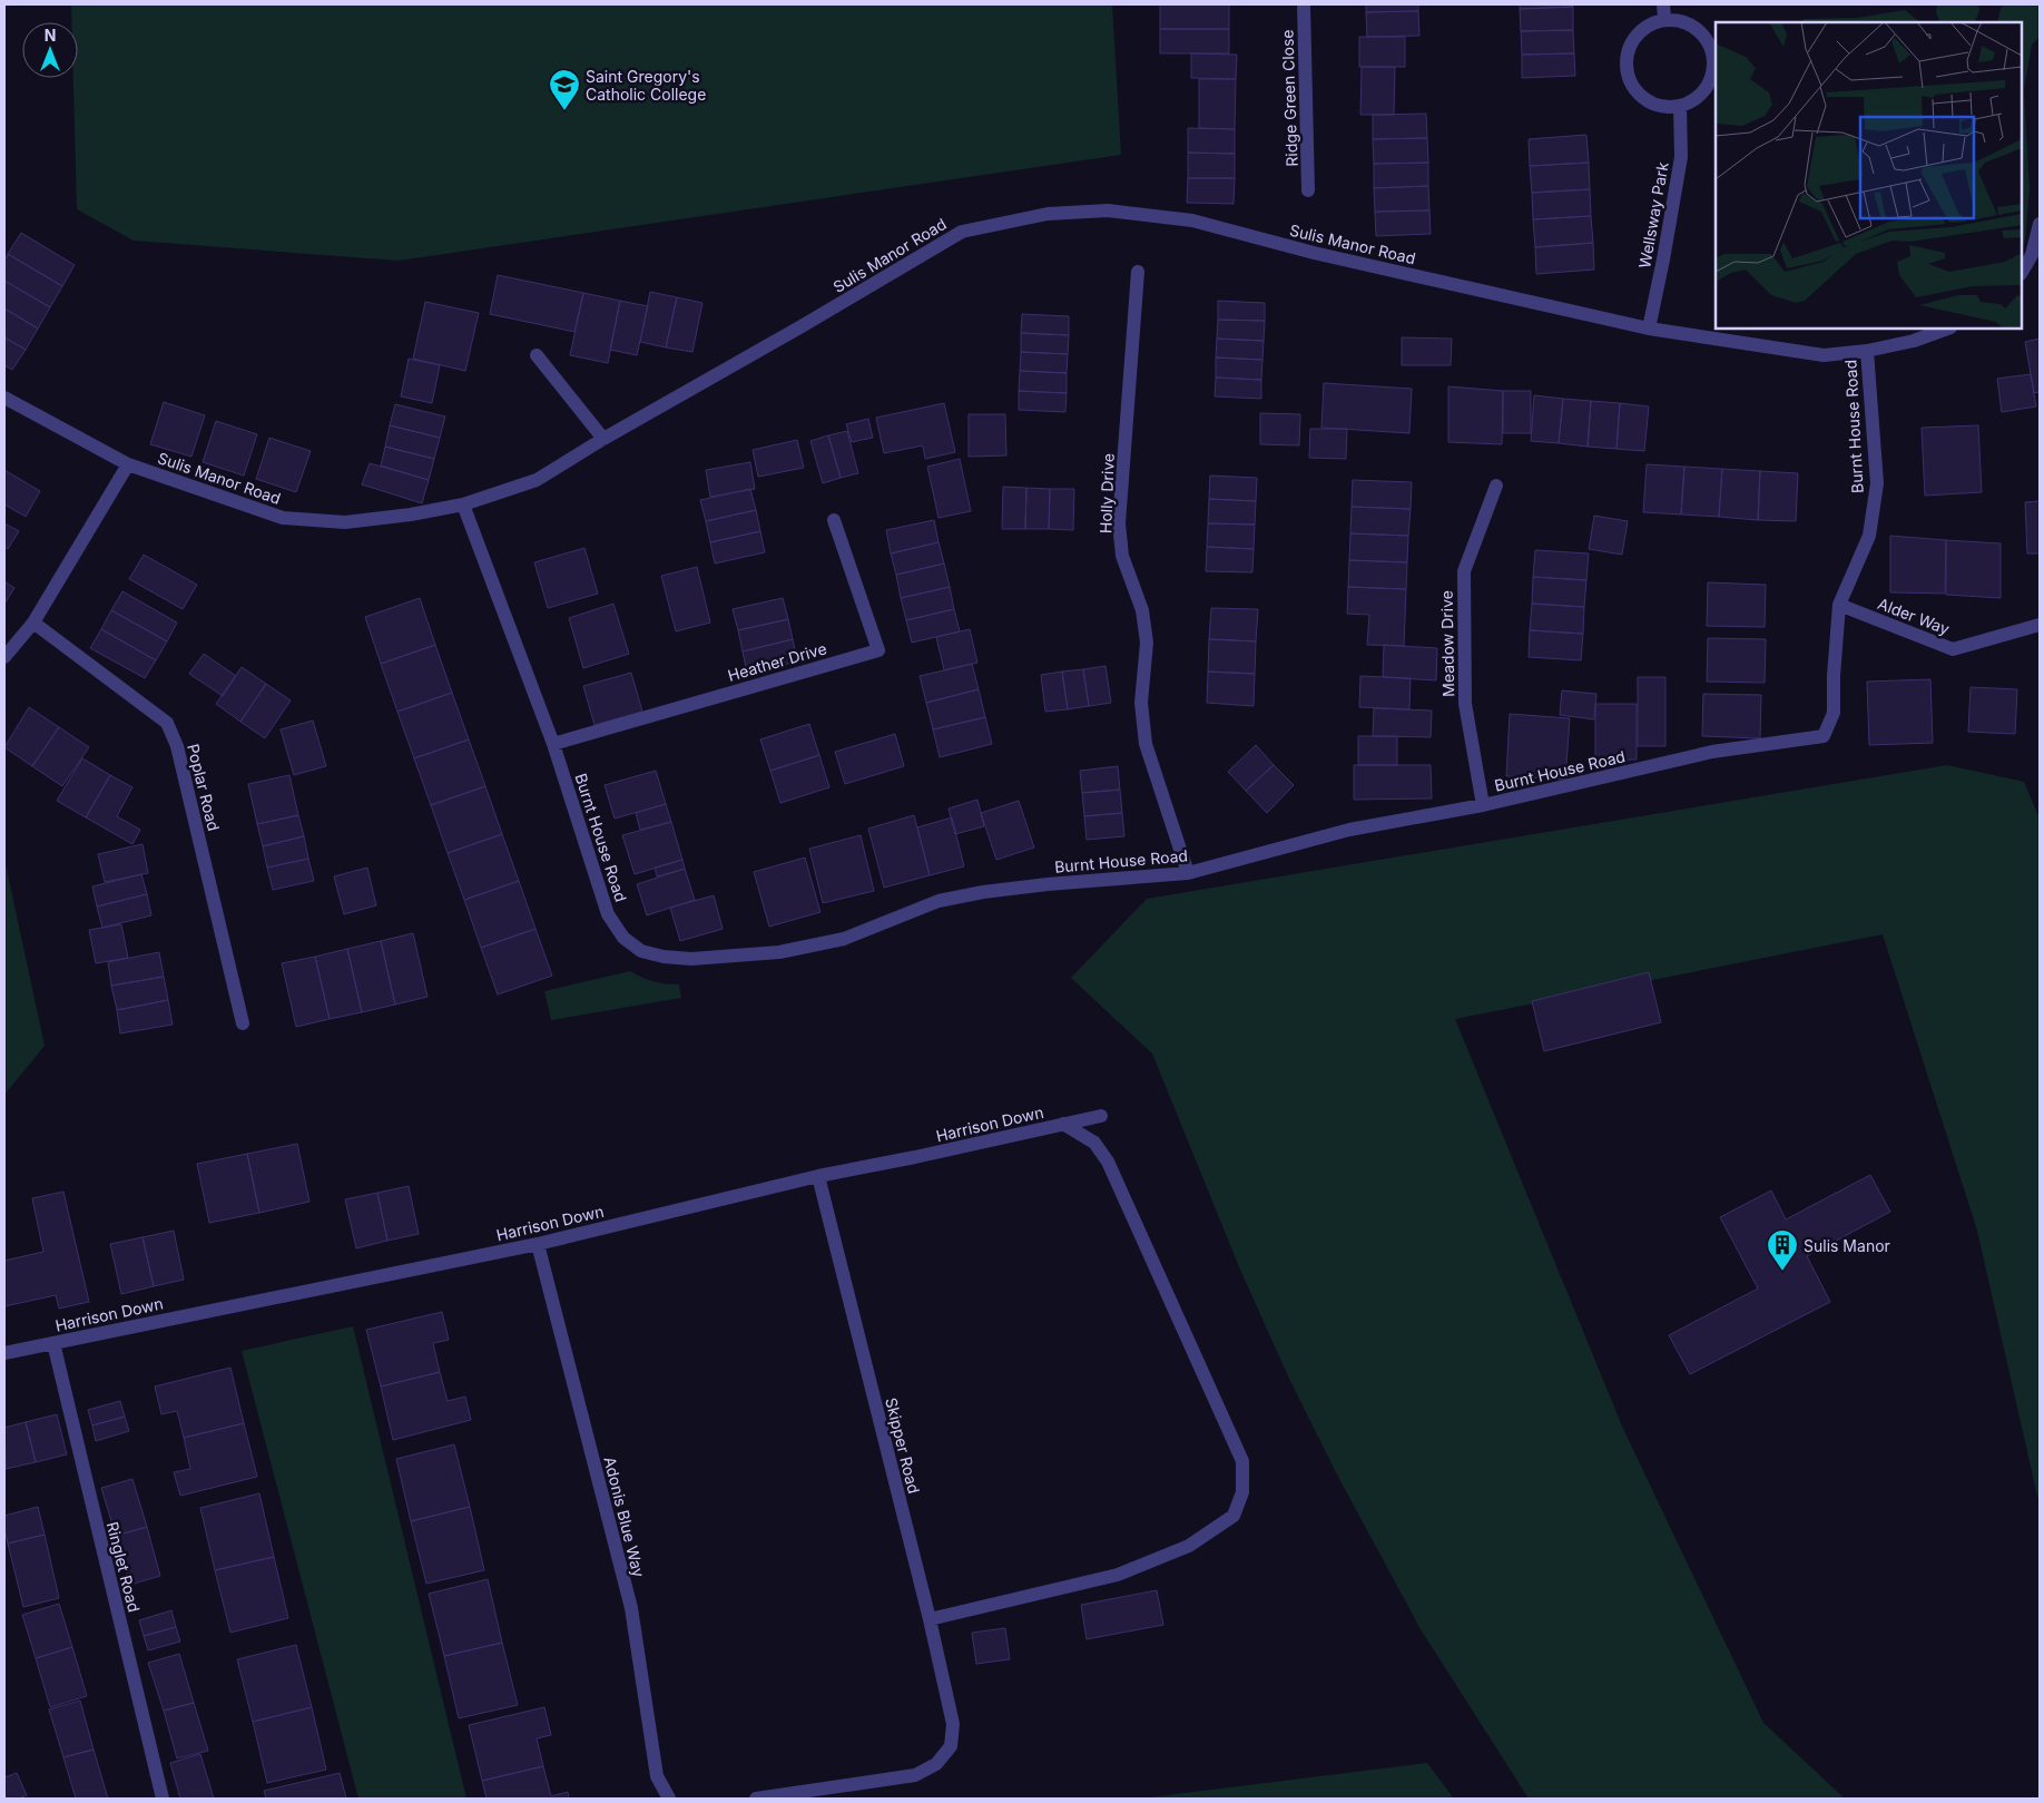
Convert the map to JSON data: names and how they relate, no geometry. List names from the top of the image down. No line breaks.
{"streets":{"street":["Ridge Green Close","Wellsway Park","Sulis Manor Road","Burnt House Road","Holly Drive","Alder Way","Meadow Drive","Heather Drive","Poplar Road","Harrison Down","Skipper Road","Adonis Blue Way","Ringlet Road"]},"crossings":[["Wellsway Park","Sulis Manor Road"],["Sulis Manor Road","Burnt House Road"],["Burnt House Road","Holly Drive"],["Burnt House Road","Alder Way"],["Burnt House Road","Meadow Drive"],["Burnt House Road","Heather Drive"],["Harrison Down","Skipper Road"],["Harrison Down","Adonis Blue Way"],["Harrison Down","Ringlet Road"]],"places":{"school or university":["Saint Gregory's Catholic College"],"building":["Sulis Manor"]},"north":"top"}
